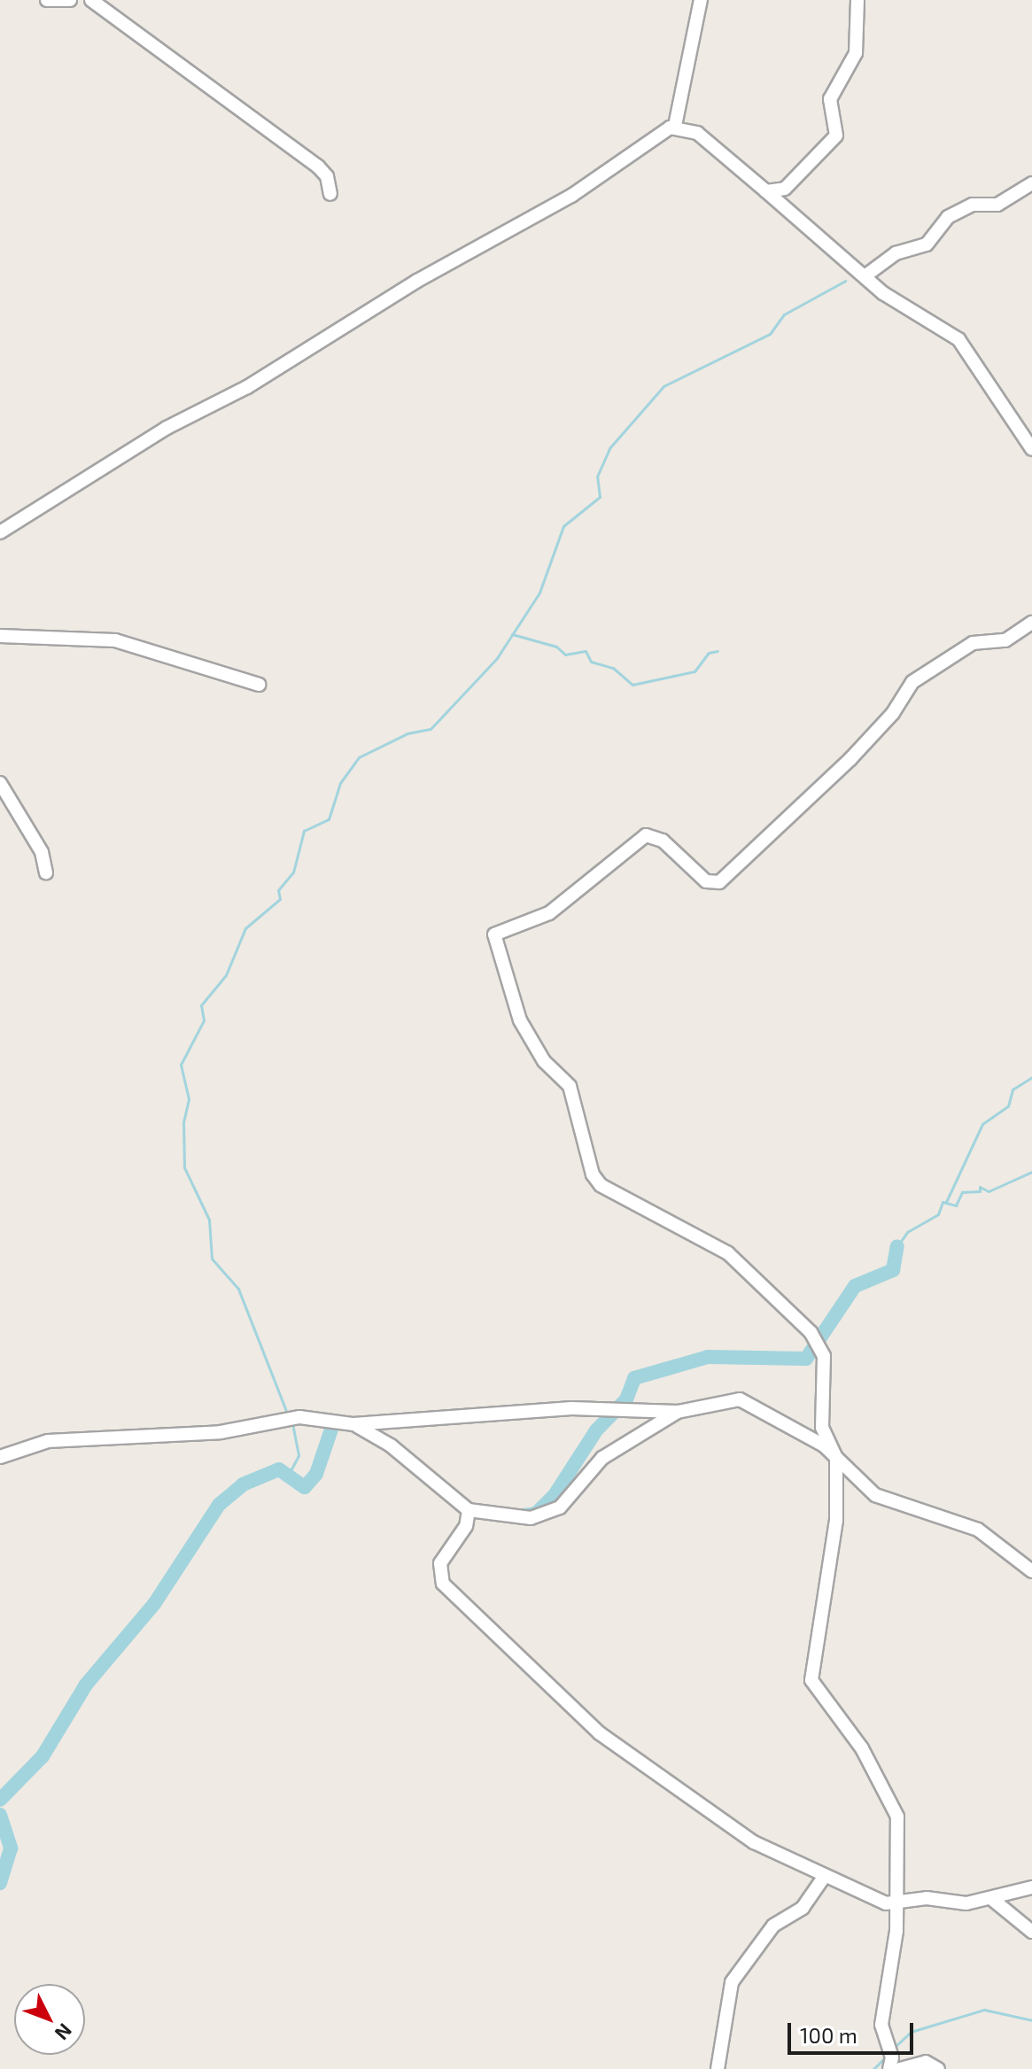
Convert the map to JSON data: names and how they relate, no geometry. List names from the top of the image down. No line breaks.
{"scale_bar":"100 m","north":"bottom right"}
